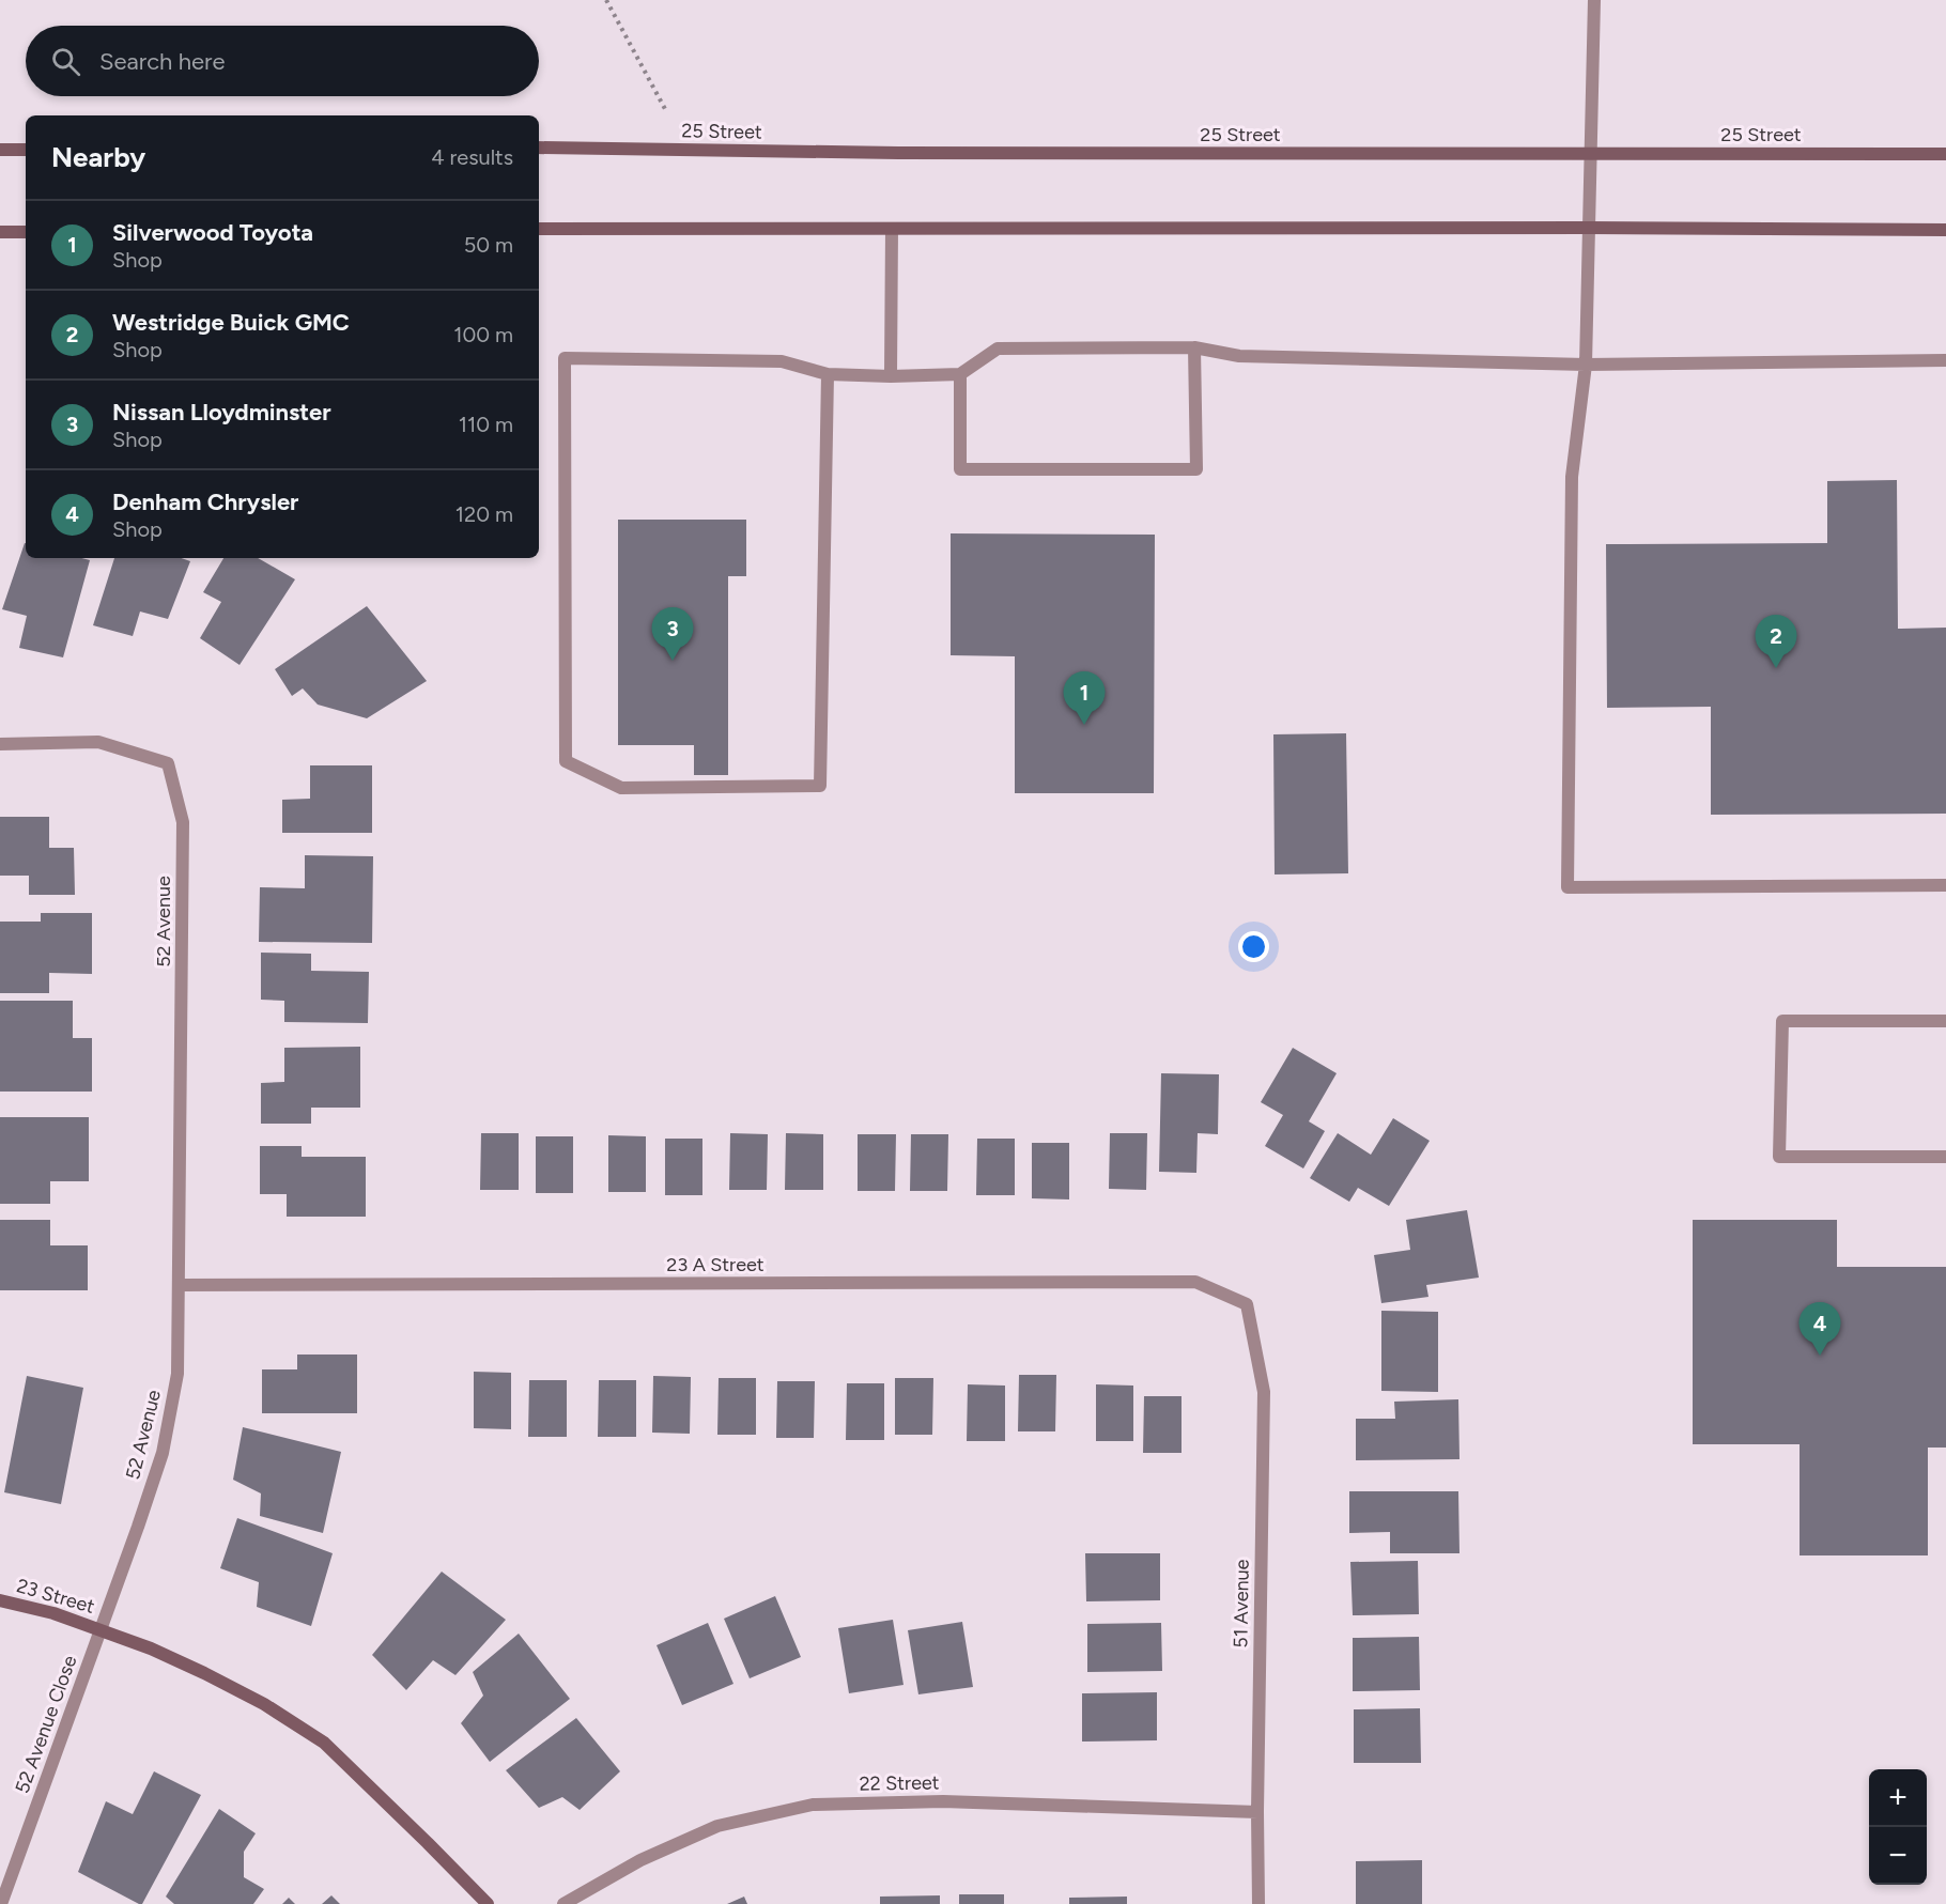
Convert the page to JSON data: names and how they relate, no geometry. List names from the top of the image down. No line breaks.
{"streets":{"main road":["25 Street","23 Street"],"street":["52 Avenue","23 A Street","51 Avenue","52 Avenue Close","22 Street"]},"crossings":[["52 Avenue","23 A Street"],["52 Avenue","23 Street"],["52 Avenue","52 Avenue Close"],["23 A Street","51 Avenue"],["23 Street","52 Avenue Close"],["51 Avenue","22 Street"]],"page":{"search":"Search here","heading":["Nearby","4 results"],"list":[{"mark":"1","name":"Silverwood Toyota","note":"Shop","value":"50 m"},{"mark":"2","name":"Westridge Buick GMC","note":"Shop","value":"100 m"},{"mark":"3","name":"Nissan Lloydminster","note":"Shop","value":"110 m"},{"mark":"4","name":"Denham Chrysler","note":"Shop","value":"120 m"}],"pins":["3","2","1","4"],"map_buttons":["+","−"]}}
